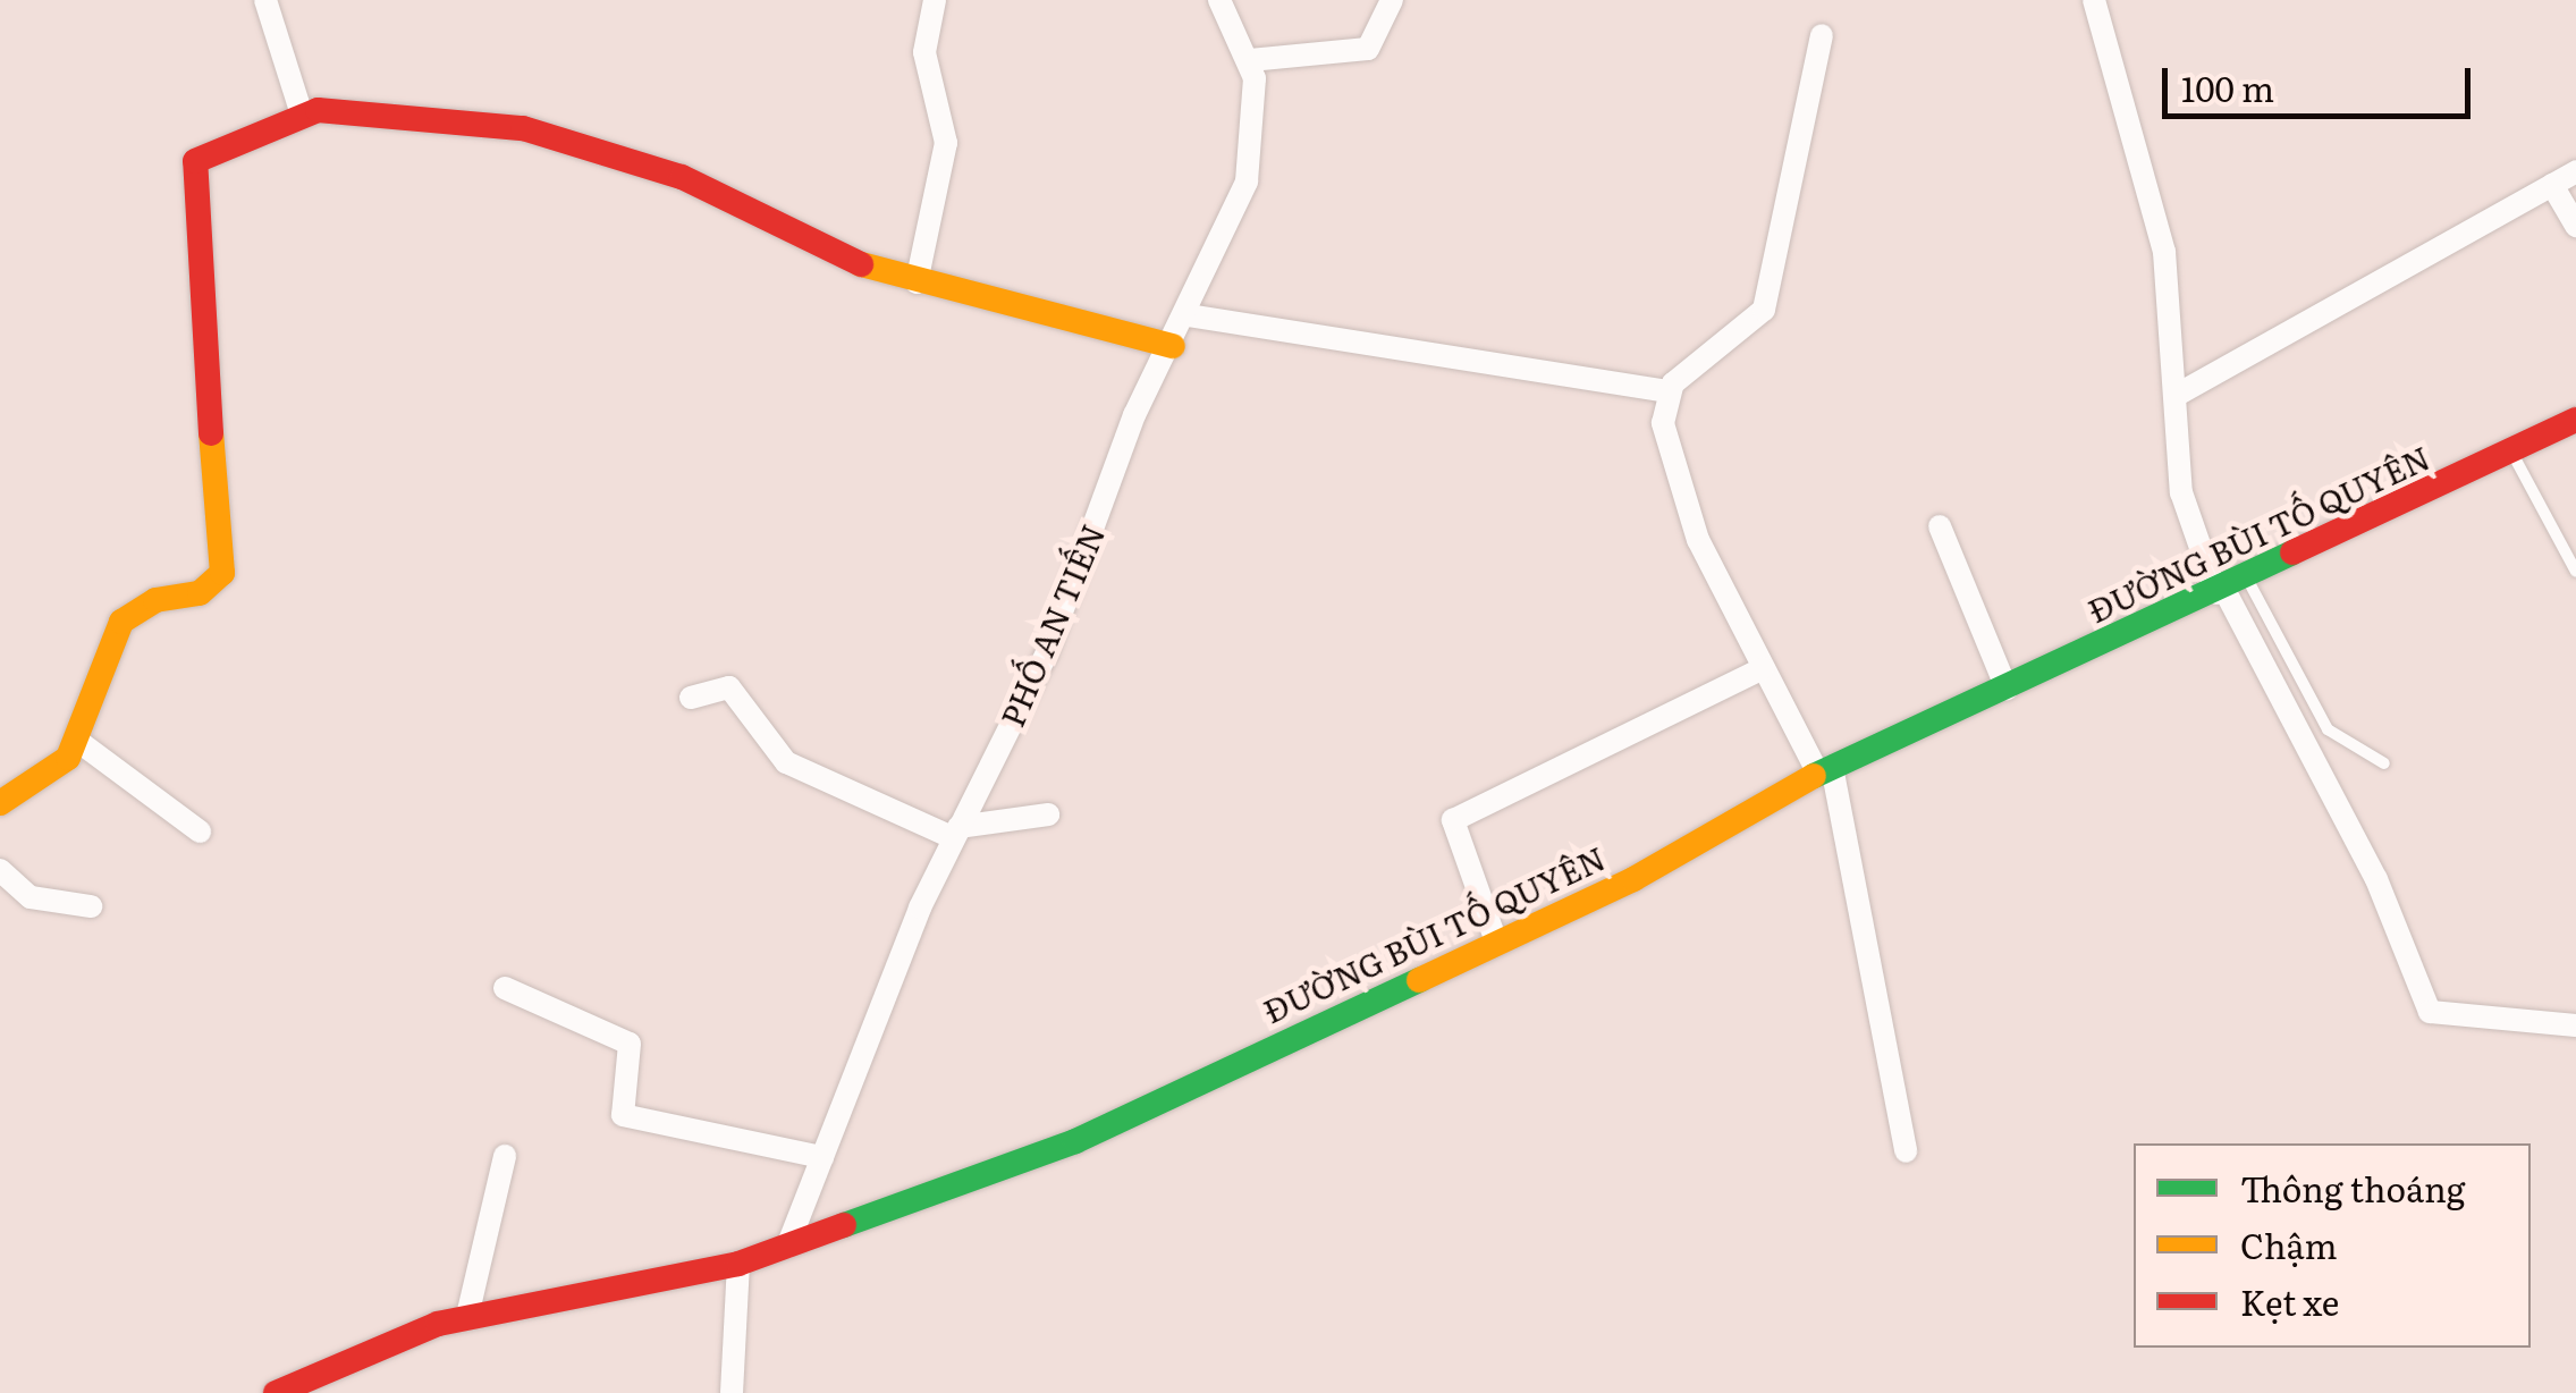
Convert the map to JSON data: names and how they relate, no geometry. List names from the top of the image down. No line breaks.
{"streets":{"street":["ĐƯỜNG BÙI TỐ QUYÊN","PHỐ AN TIẾN"]},"crossings":[["ĐƯỜNG BÙI TỐ QUYÊN","PHỐ AN TIẾN"]],"legend":["Thông thoáng","Chậm","Kẹt xe"],"scale_bar":"100 m"}
